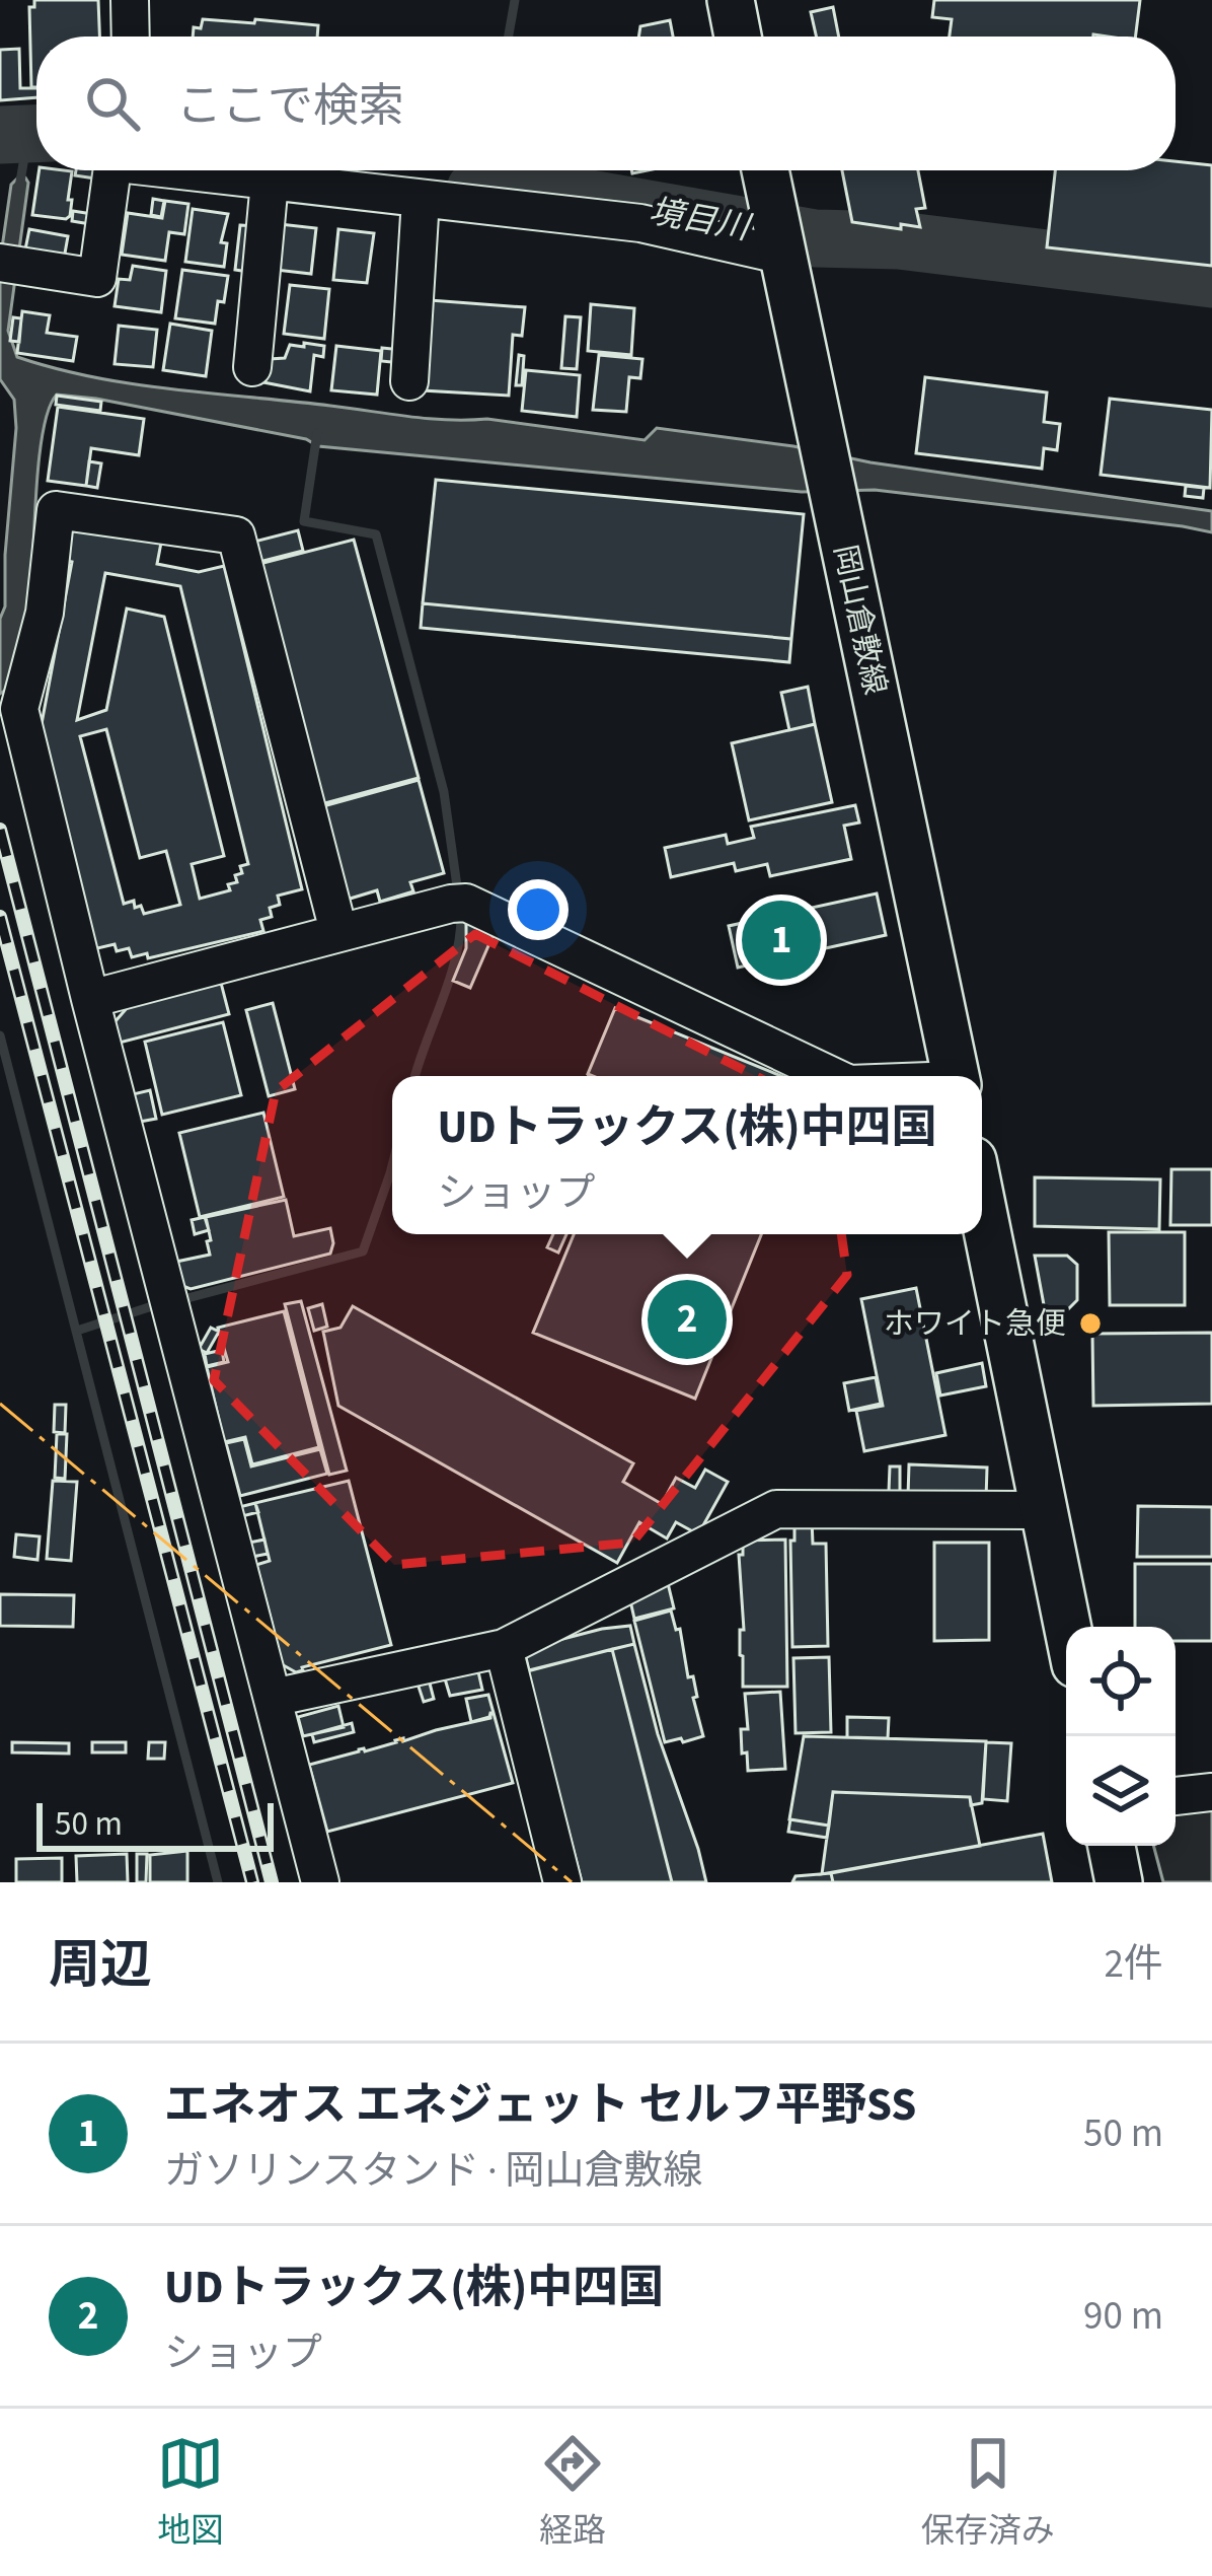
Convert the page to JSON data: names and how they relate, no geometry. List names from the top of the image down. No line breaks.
{"streets":{"main road":["岡山倉敷線"]},"water":["境目川"],"places":["ホワイト急便"],"scale_bar":"50 m","page":{"search":"ここで検索","pins":["1","2"],"popup":["UDトラックス(株)中四国","ショップ"],"scale":"50 m","heading":["周辺","2件"],"list":[{"mark":"1","name":"エネオス エネジェット セルフ平野SS","note":"ガソリンスタンド · 岡山倉敷線","value":"50 m"},{"mark":"2","name":"UDトラックス(株)中四国","note":"ショップ","value":"90 m"}],"nav":["地図","経路","保存済み"]}}
